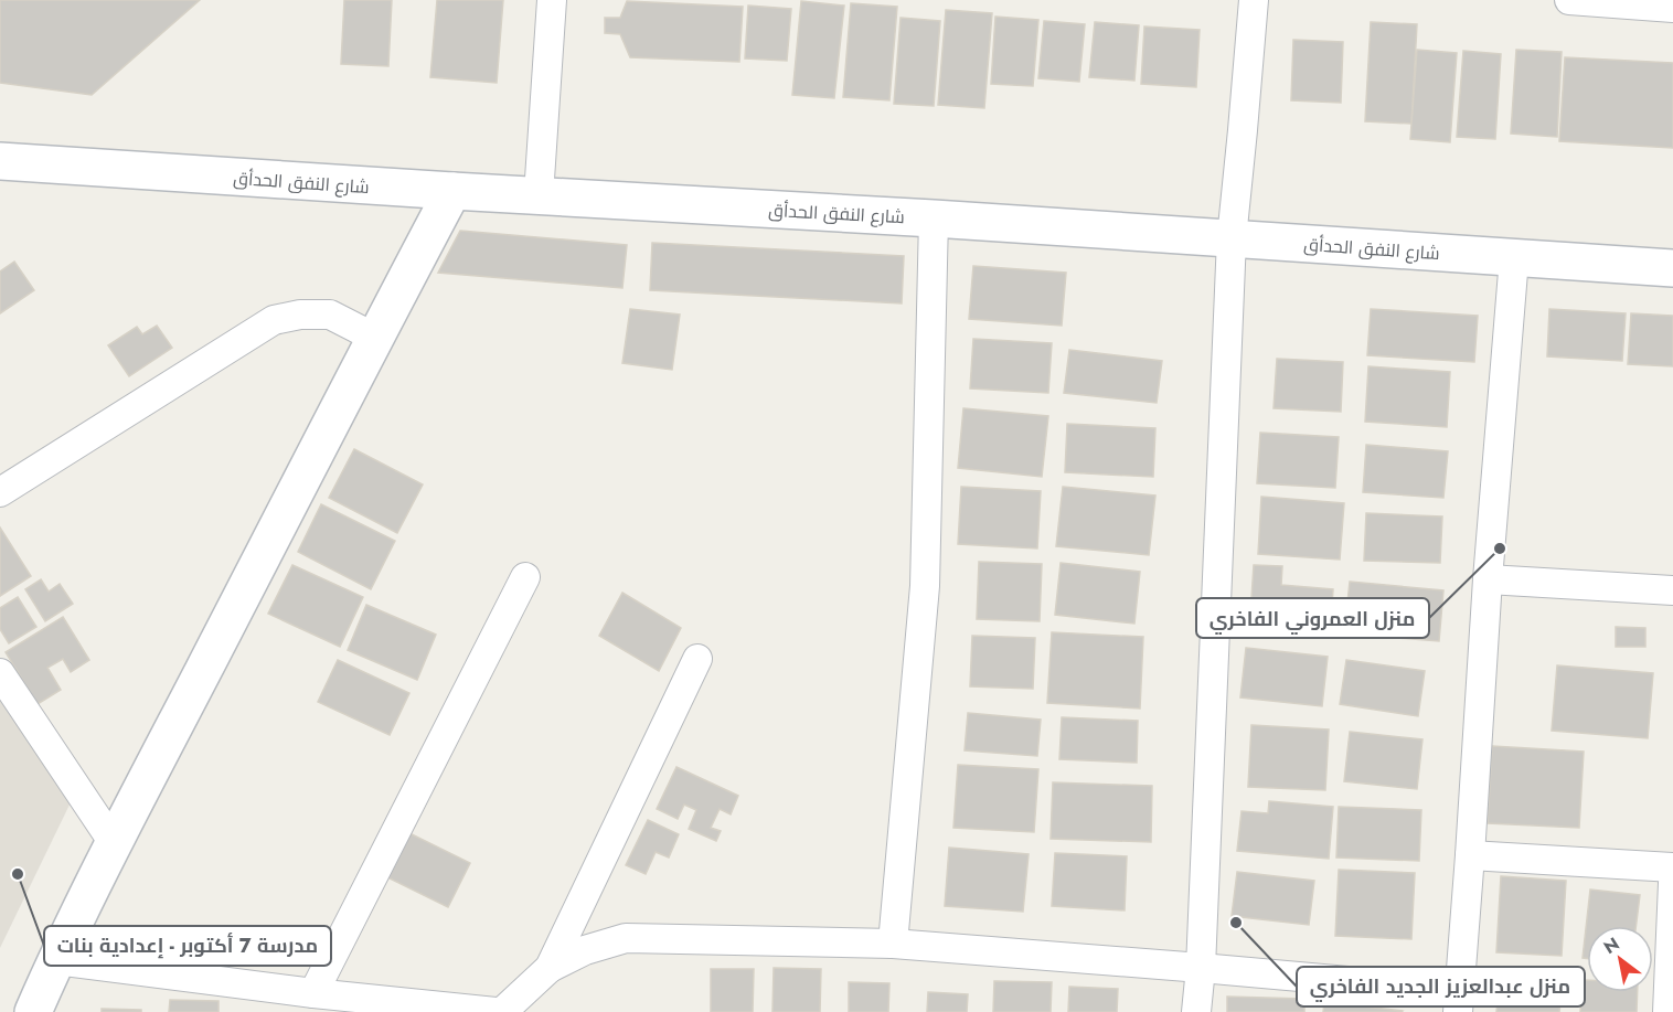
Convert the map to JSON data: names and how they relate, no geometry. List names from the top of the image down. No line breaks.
{"streets":{"main road":["شارع النفق الحدأق"]},"places":["منزل العمروني الفاخري","مدرسة 7 أكتوبر - إعدادية بنات","منزل عبدالعزيز الجديد الفاخري"],"north":"top left"}
